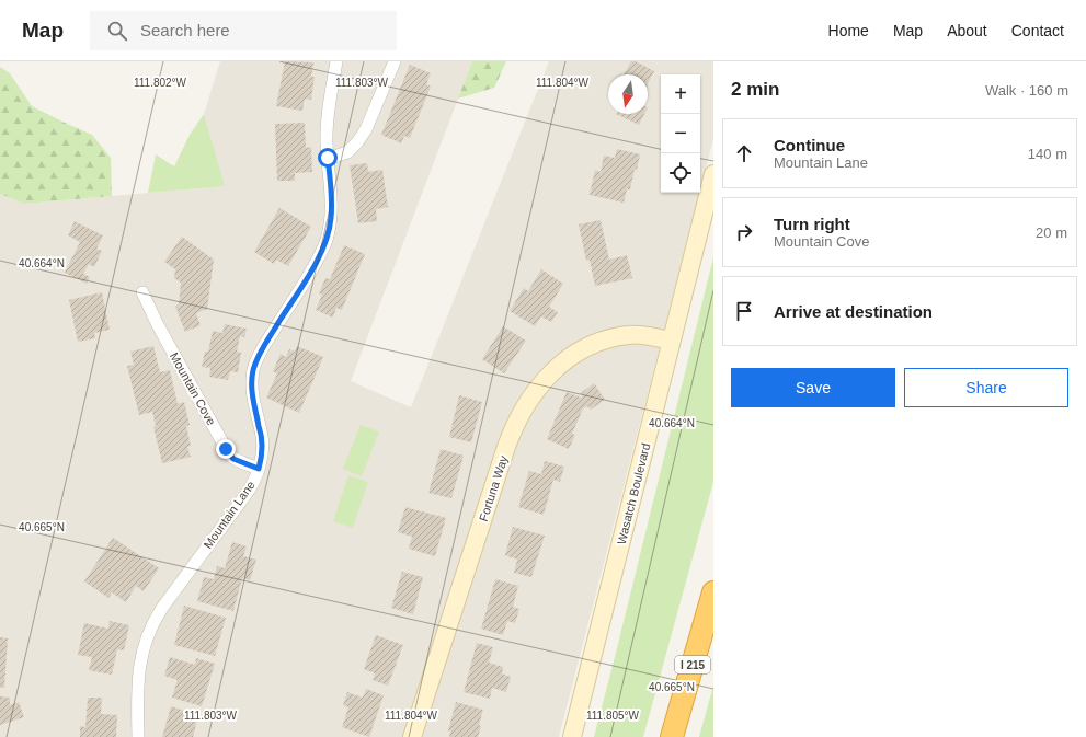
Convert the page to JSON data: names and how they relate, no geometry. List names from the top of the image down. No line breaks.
{"streets":{"highway":["I 215"],"street":["Mountain Cove","Fortuna Way","Wasatch Boulevard","Mountain Lane"]},"crossings":[["Mountain Cove","Mountain Lane"],["Fortuna Way","Wasatch Boulevard"]],"north":"bottom","page":{"header":"Map","search":"Search here","nav":["Home","Map","About","Contact"],"heading":["2 min","Walk · 160 m"],"map_buttons":["+","−"],"list":[["Continue","Mountain Lane","140 m"],["Turn right","Mountain Cove","20 m"],"Arrive at destination"],"buttons":["Save","Share"]},"coordinates":["111.802°W","111.803°W","111.804°W","40.664°N","40.665°N","111.805°W"]}
